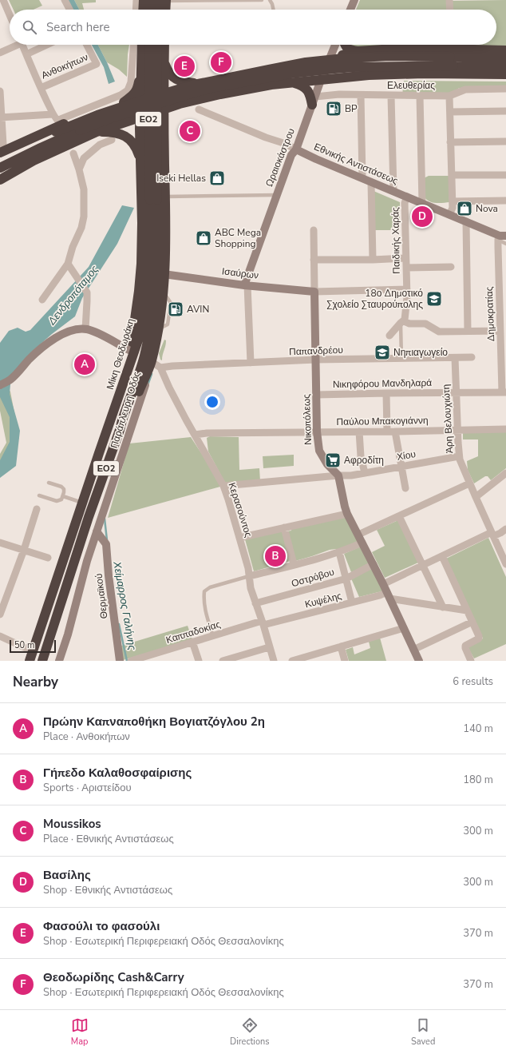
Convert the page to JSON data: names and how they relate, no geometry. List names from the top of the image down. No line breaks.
{"streets":{"highway":["ΕΟ2","Μίκη Θεοδωράκη"],"street":["Ανθοκήπων","Ελευθερίας","Ωραιοκάστρου","Εθνικής Αντιστάσεως","Παιδικής Χαράς","Ισαύρων","Δημοκρατίας","Παπανδρέου","Νικηφόρου Μανδηλαρά","Παράπλευρη Οδός","Άρη Βελουχιώτη","Νικοπόλεως","Παύλου Μπακογιάννη","Χίου","Κερασούντος","Οστρόβου","Θερμαϊκού","Κυψέλης","Καππαδοκίας"]},"crossings":[["Ελευθερίας","Ωραιοκάστρου"],["ΕΟ2","Ισαύρων"],["ΕΟ2","Μίκη Θεοδωράκη"],["ΕΟ2","Παράπλευρη Οδός"],["Ωραιοκάστρου","Εθνικής Αντιστάσεως"],["Ωραιοκάστρου","Ισαύρων"],["Ωραιοκάστρου","Παπανδρέου"],["Εθνικής Αντιστάσεως","Παιδικής Χαράς"],["Εθνικής Αντιστάσεως","Δημοκρατίας"],["Ισαύρων","Νικοπόλεως"],["Δημοκρατίας","Νικηφόρου Μανδηλαρά"],["Παπανδρέου","Άρη Βελουχιώτη"],["Παπανδρέου","Νικοπόλεως"],["Παπανδρέου","Κερασούντος"],["Νικηφόρου Μανδηλαρά","Άρη Βελουχιώτη"],["Νικηφόρου Μανδηλαρά","Νικοπόλεως"],["Παράπλευρη Οδός","Θερμαϊκού"],["Άρη Βελουχιώτη","Παύλου Μπακογιάννη"],["Άρη Βελουχιώτη","Χίου"],["Νικοπόλεως","Παύλου Μπακογιάννη"],["Νικοπόλεως","Χίου"],["Παύλου Μπακογιάννη","Κερασούντος"],["Χίου","Κερασούντος"],["Κερασούντος","Οστρόβου"],["Κερασούντος","Κυψέλης"],["Κερασούντος","Καππαδοκίας"],["Κυψέλης","Καππαδοκίας"]],"water":["Δενδροπόταμος","Χείμαρρος Γαλήνης"],"places":{"fuel station":["BP","AVIN"],"shop":["Iseki Hellas","Nova","ABC Mega Shopping"],"school or university":["18ο Δημοτικό Σχολείο Σταυρούπολης","Νηπιαγωγείο"],"supermarket":["Αφροδίτη"]},"scale_bar":"50 m","page":{"search":"Search here","pins":["F","E","C","D","A","B"],"scale":"50 m","heading":["Nearby","6 results"],"list":[{"mark":"A","name":"Πρώην Καπναποθήκη Βογιατζόγλου 2η","note":"Place · Ανθοκήπων","value":"140 m"},{"mark":"B","name":"Γήπεδο Καλαθοσφαίρισης","note":"Sports · Αριστείδου","value":"180 m"},{"mark":"C","name":"Moussikos","note":"Place · Εθνικής Αντιστάσεως","value":"300 m"},{"mark":"D","name":"Βασίλης","note":"Shop · Εθνικής Αντιστάσεως","value":"300 m"},{"mark":"E","name":"Φασούλι το φασούλι","note":"Shop · Εσωτερική Περιφερειακή Οδός Θεσσαλονίκης","value":"370 m"},{"mark":"F","name":"Θεοδωρίδης Cash&Carry","note":"Shop · Εσωτερική Περιφερειακή Οδός Θεσσαλονίκης","value":"370 m"}],"nav":["Map","Directions","Saved"]}}
